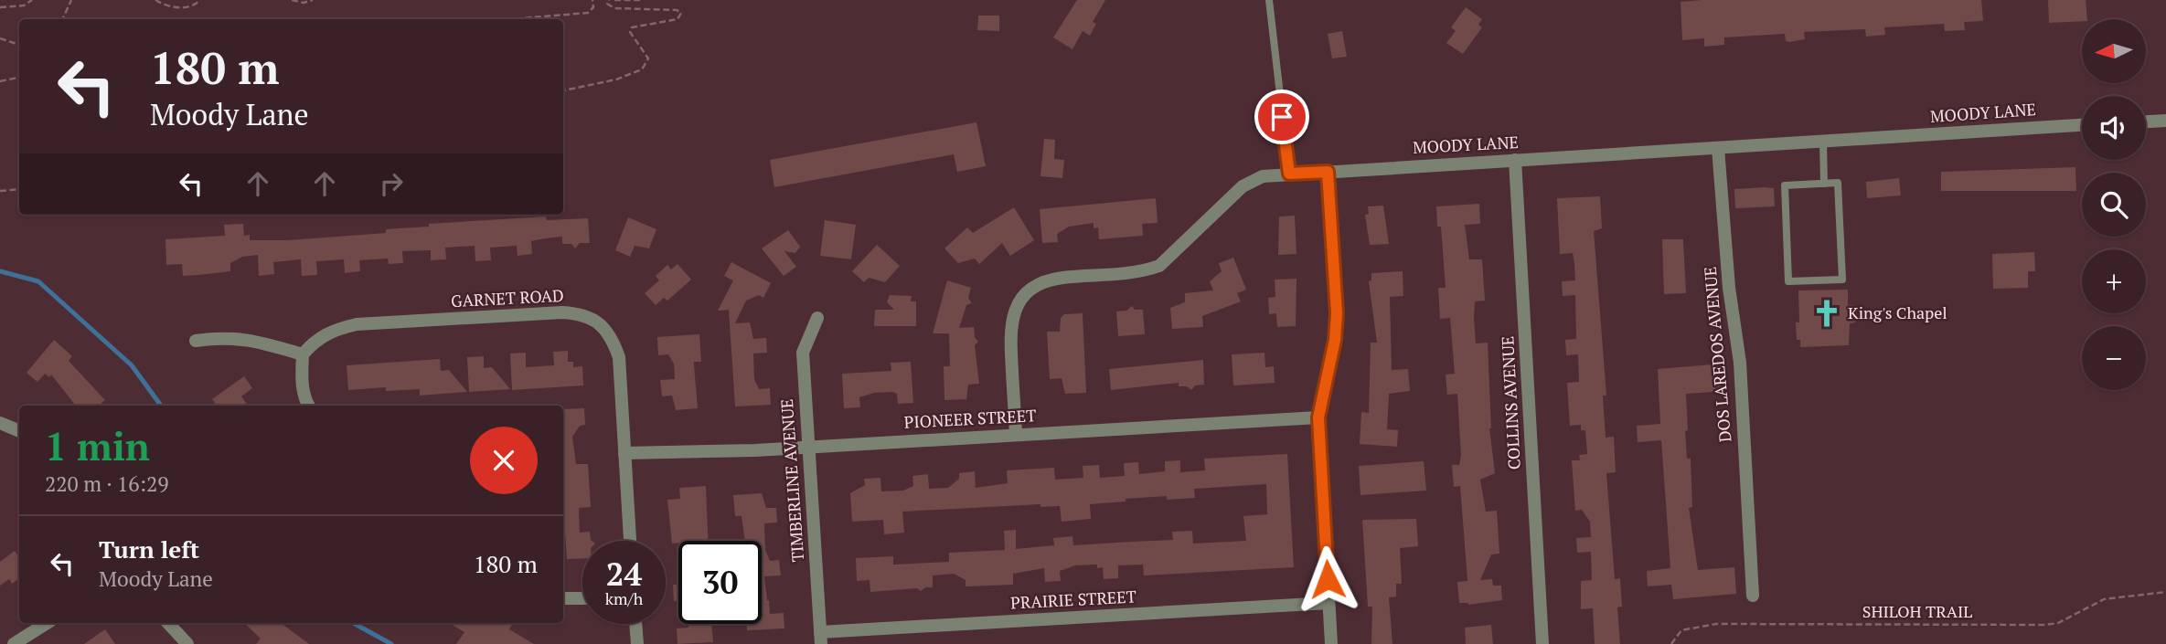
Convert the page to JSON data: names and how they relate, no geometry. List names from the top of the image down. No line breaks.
{"streets":{"street":["MOODY LANE","GARNET ROAD","DOS LAREDOS AVENUE","COLLINS AVENUE","PIONEER STREET","TIMBERLINE AVENUE","PRAIRIE STREET"],"path":["SHILOH TRAIL"]},"crossings":[["MOODY LANE","DOS LAREDOS AVENUE"],["MOODY LANE","COLLINS AVENUE"],["MOODY LANE","PIONEER STREET"],["GARNET ROAD","PIONEER STREET"],["PIONEER STREET","TIMBERLINE AVENUE"],["TIMBERLINE AVENUE","PRAIRIE STREET"]],"places":{"church":["King's Chapel"]},"north":"left","page":{"map_buttons":["+","−"],"turn":["180 m","Moody Lane"],"heading":["1 min","220 m · 16:29"],"list":[{"name":"Turn left","note":"Moody Lane","value":"180 m"}],"speed":"24 km/h","limit":"30"}}
